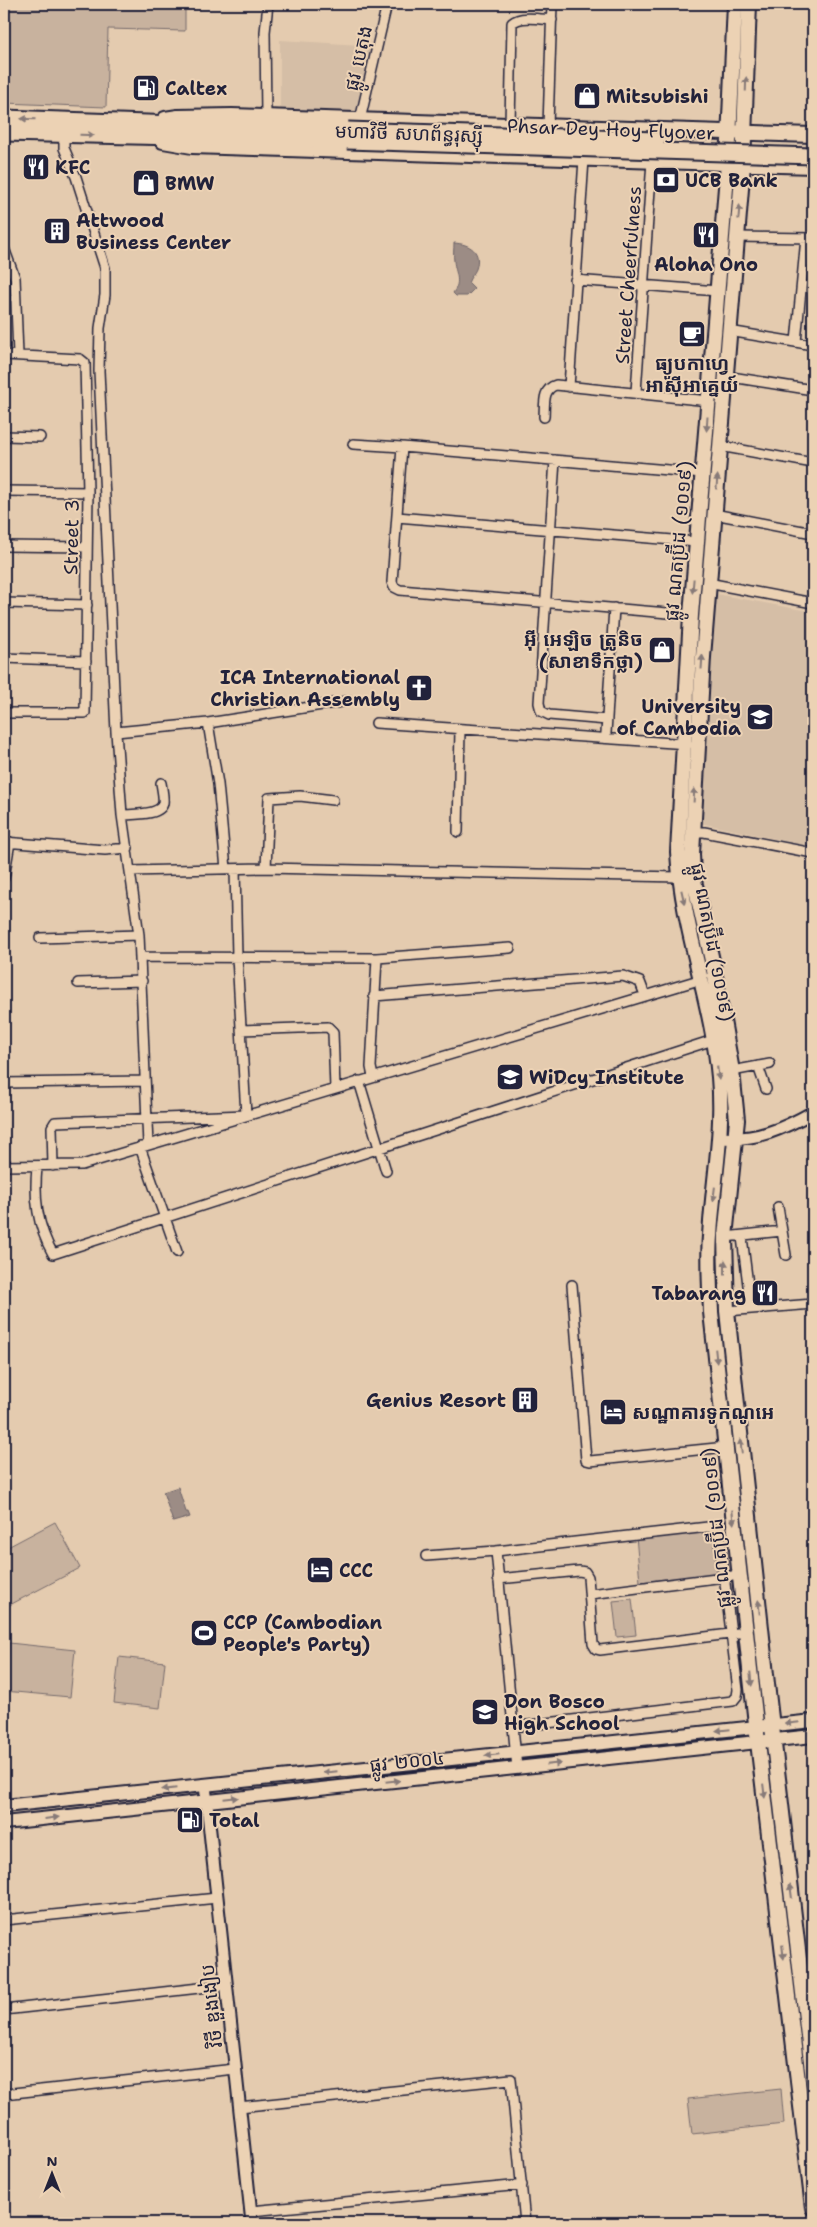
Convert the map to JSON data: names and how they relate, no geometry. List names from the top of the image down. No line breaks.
{"streets":{"highway":["Phsar Dey Hoy Flyover","មហាវិថី សហព័ន្ធរុស្ស៊ី"],"main road":["ផ្លូវ ណតប្រ៊ីដ (១០១៩)","ផ្លូវ ២០០៤"],"street":["ផ្លូវ បេតុង","Street Cheerfulness","Street 3","វិថី ឌួងងៀប"]},"crossings":[["ផ្លូវ បេតុង","Phsar Dey Hoy Flyover"],["ផ្លូវ បេតុង","មហាវិថី សហព័ន្ធរុស្ស៊ី"],["Phsar Dey Hoy Flyover","មហាវិថី សហព័ន្ធរុស្ស៊ី"],["មហាវិថី សហព័ន្ធរុស្ស៊ី","Street Cheerfulness"],["មហាវិថី សហព័ន្ធរុស្ស៊ី","ផ្លូវ ណតប្រ៊ីដ (១០១៩)"],["ផ្លូវ ណតប្រ៊ីដ (១០១៩)","ផ្លូវ ២០០៤"],["ផ្លូវ ២០០៤","វិថី ឌួងងៀប"]],"places":{"fuel station":["Caltex","Total"],"shop":["Mitsubishi","BMW","អ៊ី អេឡិច ត្រូនិច (សាខាទឹកថ្លា)"],"restaurant":["KFC","Aloha Ono","Tabarang"],"bank":["UCB Bank"],"building":["Attwood Business Center","Genius Resort"],"cafe":["ធ្យូបកាហ្វេ អាស៊ីអាគ្នេយ៍"],"church":["ICA International Christian Assembly"],"school or university":["University of Cambodia","WiDcy Institute","Don Bosco High School"],"hotel":["សណ្ឋាគារទូកណូអេ","CCC"],"sports":["CCP (Cambodian People's Party)"]},"north":"top"}
